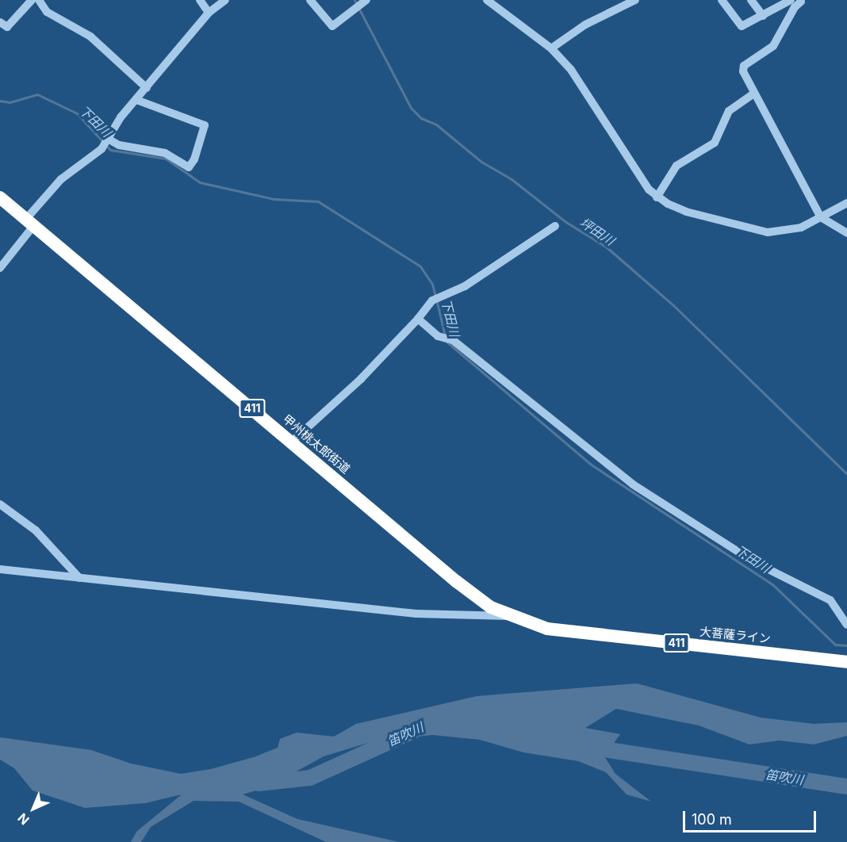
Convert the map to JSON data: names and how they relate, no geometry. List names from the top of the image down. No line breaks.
{"streets":{"highway":["411","甲州桃太郎街道","大菩薩ライン"]},"crossings":[["甲州桃太郎街道","大菩薩ライン"]],"water":["下田川","坪田川","笛吹川"],"scale_bar":"100 m","north":"bottom left"}
